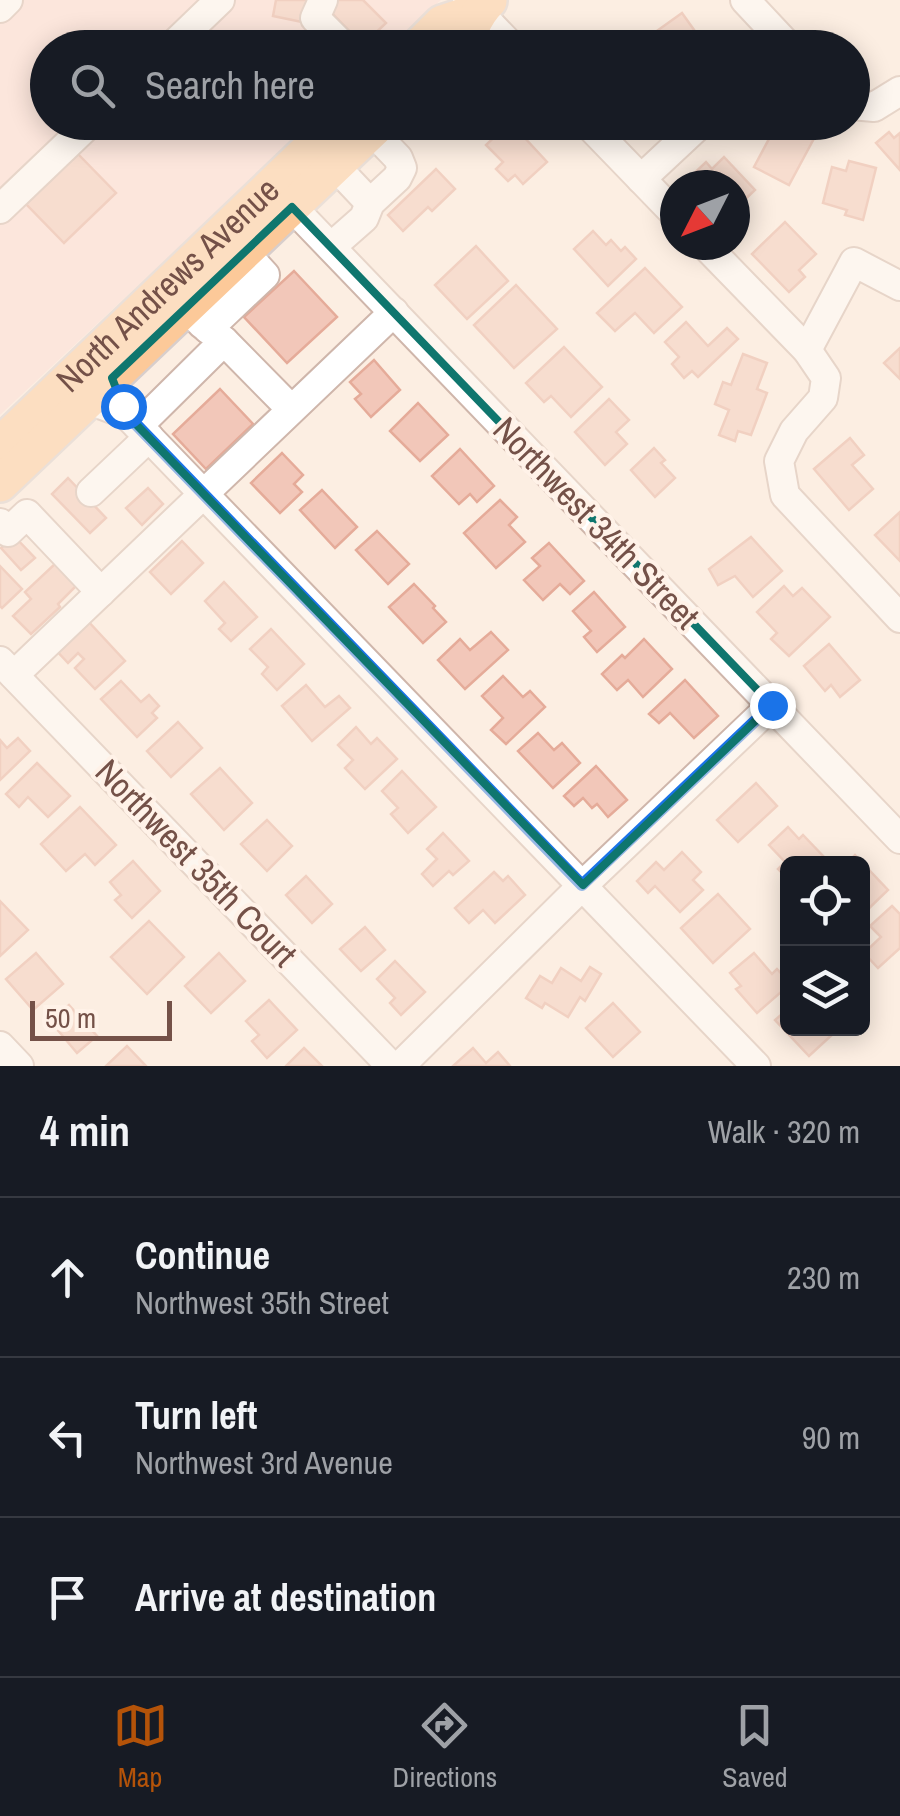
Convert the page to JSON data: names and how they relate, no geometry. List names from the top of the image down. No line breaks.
{"streets":{"main road":["North Andrews Avenue"],"street":["Northwest 34th Street","Northwest 35th Court"]},"crossings":[["North Andrews Avenue","Northwest 34th Street"]],"scale_bar":"50 m","north":"bottom left","page":{"search":"Search here","scale":"50 m","heading":["4 min","Walk · 320 m"],"list":[["Continue","Northwest 35th Street","230 m"],["Turn left","Northwest 3rd Avenue","90 m"],"Arrive at destination"],"nav":["Map","Directions","Saved"]}}
